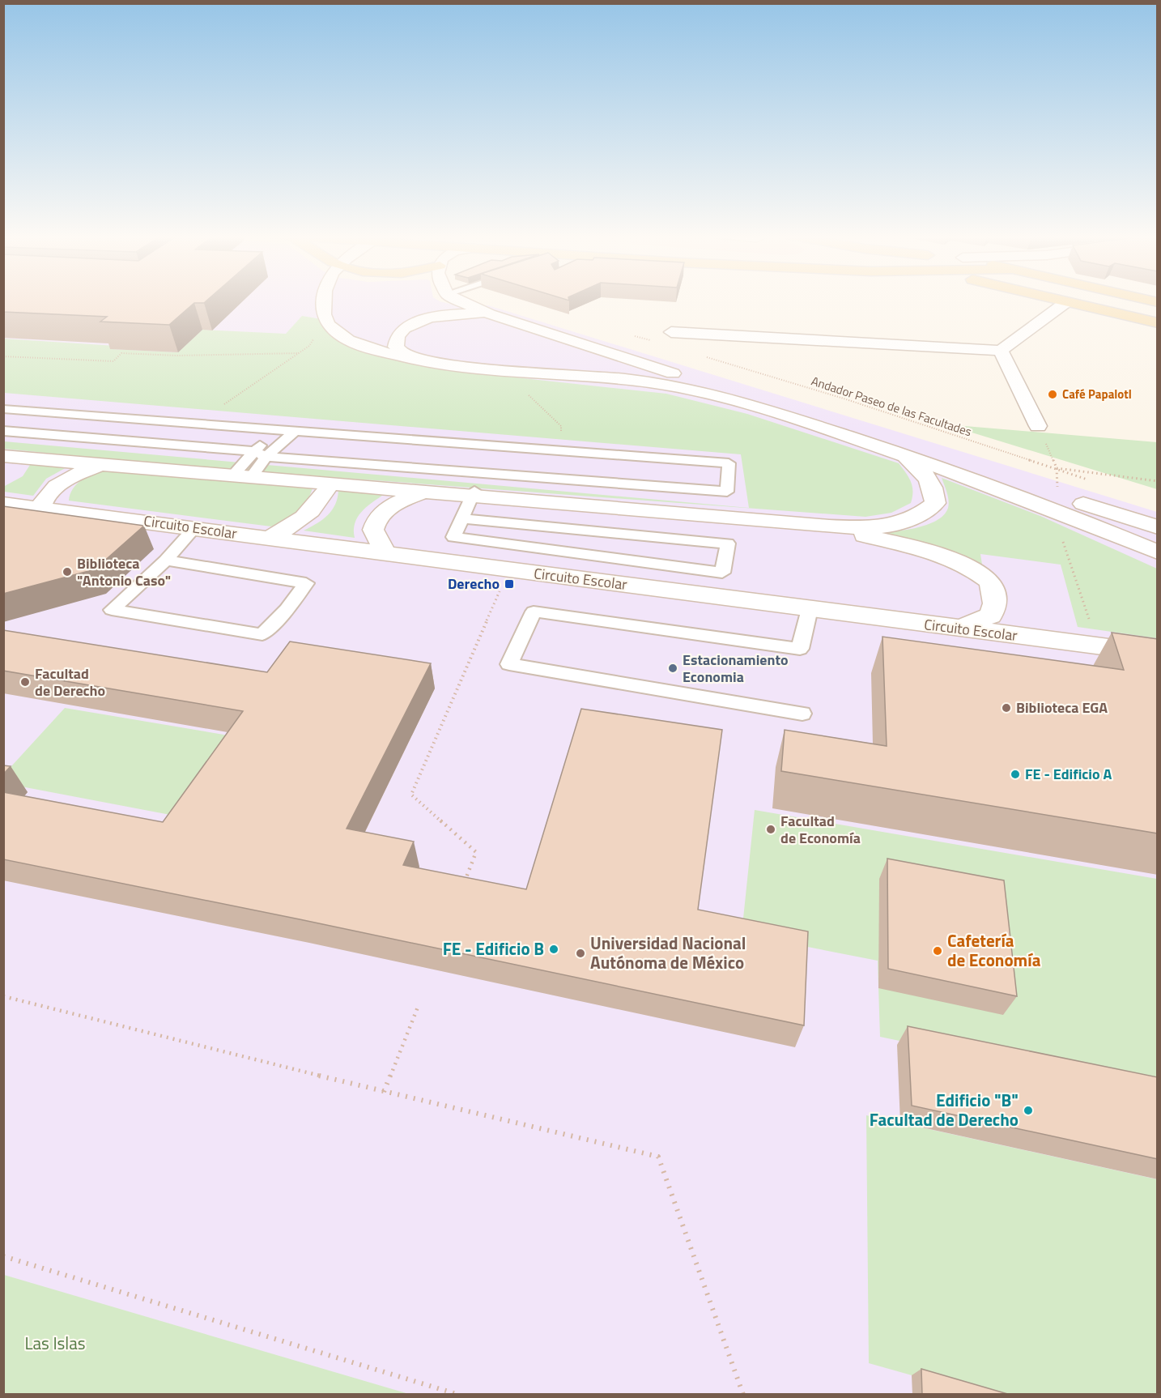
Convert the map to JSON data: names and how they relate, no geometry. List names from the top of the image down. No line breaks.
{"streets":{"street":["Circuito Escolar"],"path":["Andador Paseo de las Facultades"]},"parks":["Las Islas"],"places":{"other":["Café Papalotl","Biblioteca \"Antonio Caso\"","Estacionamiento Economia","Facultad de Derecho","Biblioteca EGA","FE - Edificio A","Facultad de Economía","FE - Edificio B","Cafetería de Economía","Universidad Nacional Autónoma de México","Edificio \"B\" Facultad de Derecho"],"transit":["Derecho"]}}
